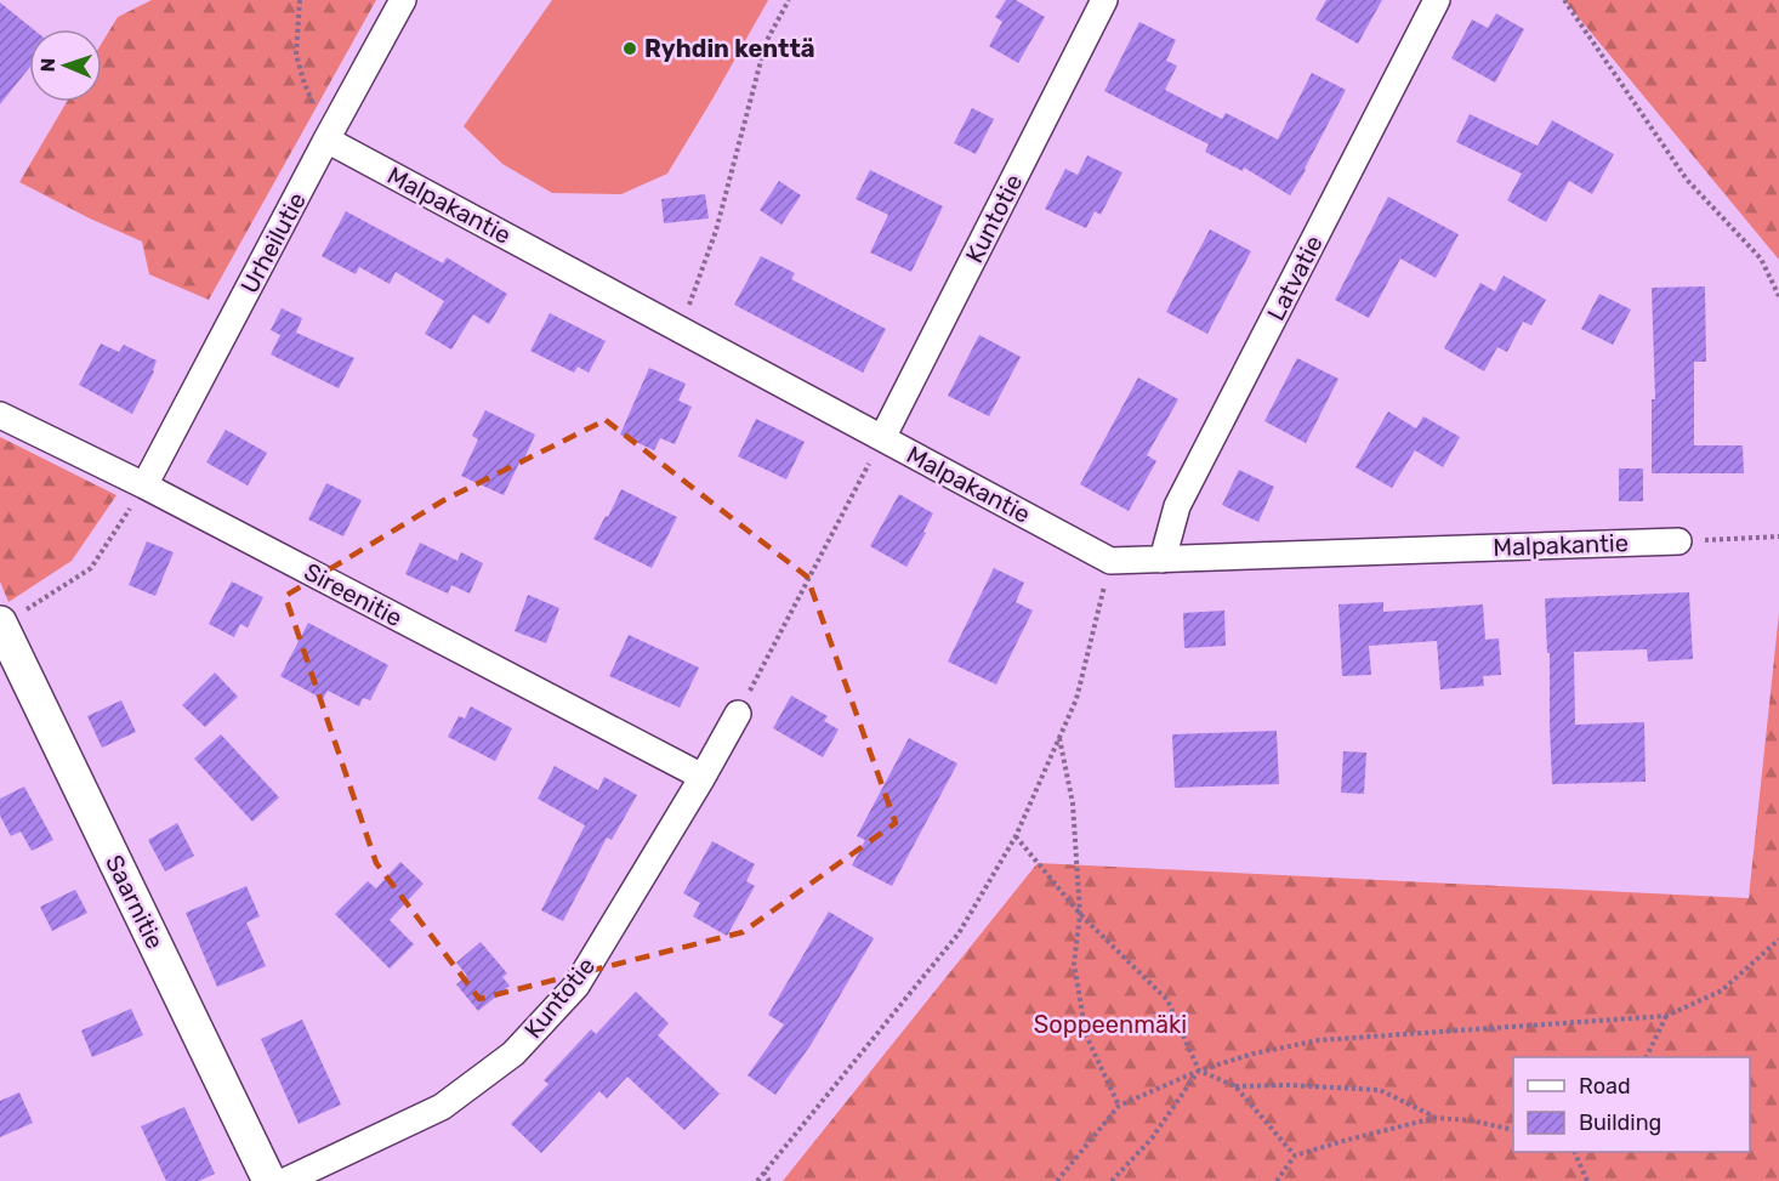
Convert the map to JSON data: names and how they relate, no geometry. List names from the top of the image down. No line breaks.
{"streets":{"street":["Malpakantie","Kuntotie","Urheilutie","Latvatie","Sireenitie","Saarnitie"]},"crossings":[["Malpakantie","Kuntotie"],["Malpakantie","Urheilutie"],["Malpakantie","Latvatie"],["Kuntotie","Sireenitie"],["Urheilutie","Sireenitie"]],"parks":["Soppeenmäki"],"places":["Ryhdin kenttä"],"legend":["Road","Building"],"north":"left"}
